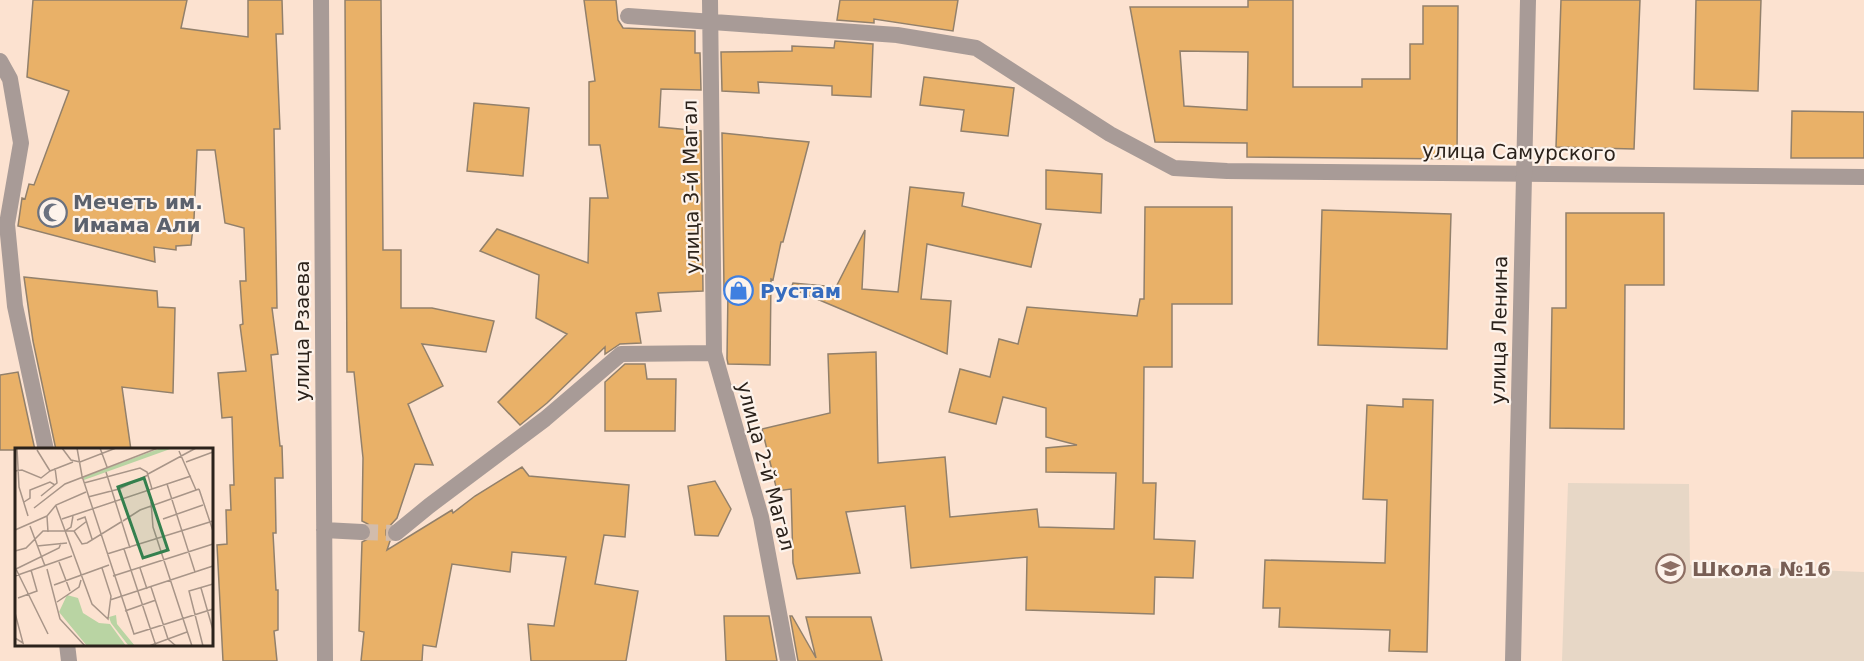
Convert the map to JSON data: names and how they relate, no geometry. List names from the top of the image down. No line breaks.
{"streets":{"street":["улица Самурского","улица 3-й Магал","улица Ленина","улица Рзаева","улица 2-й Магал"]},"crossings":[["улица Самурского","улица 3-й Магал"],["улица Самурского","улица Ленина"],["улица 3-й Магал","улица 2-й Магал"]],"places":{"mosque":["Мечеть им. Имама Али"],"shop":["Рустам"],"school or university":["Школа №16"]}}
